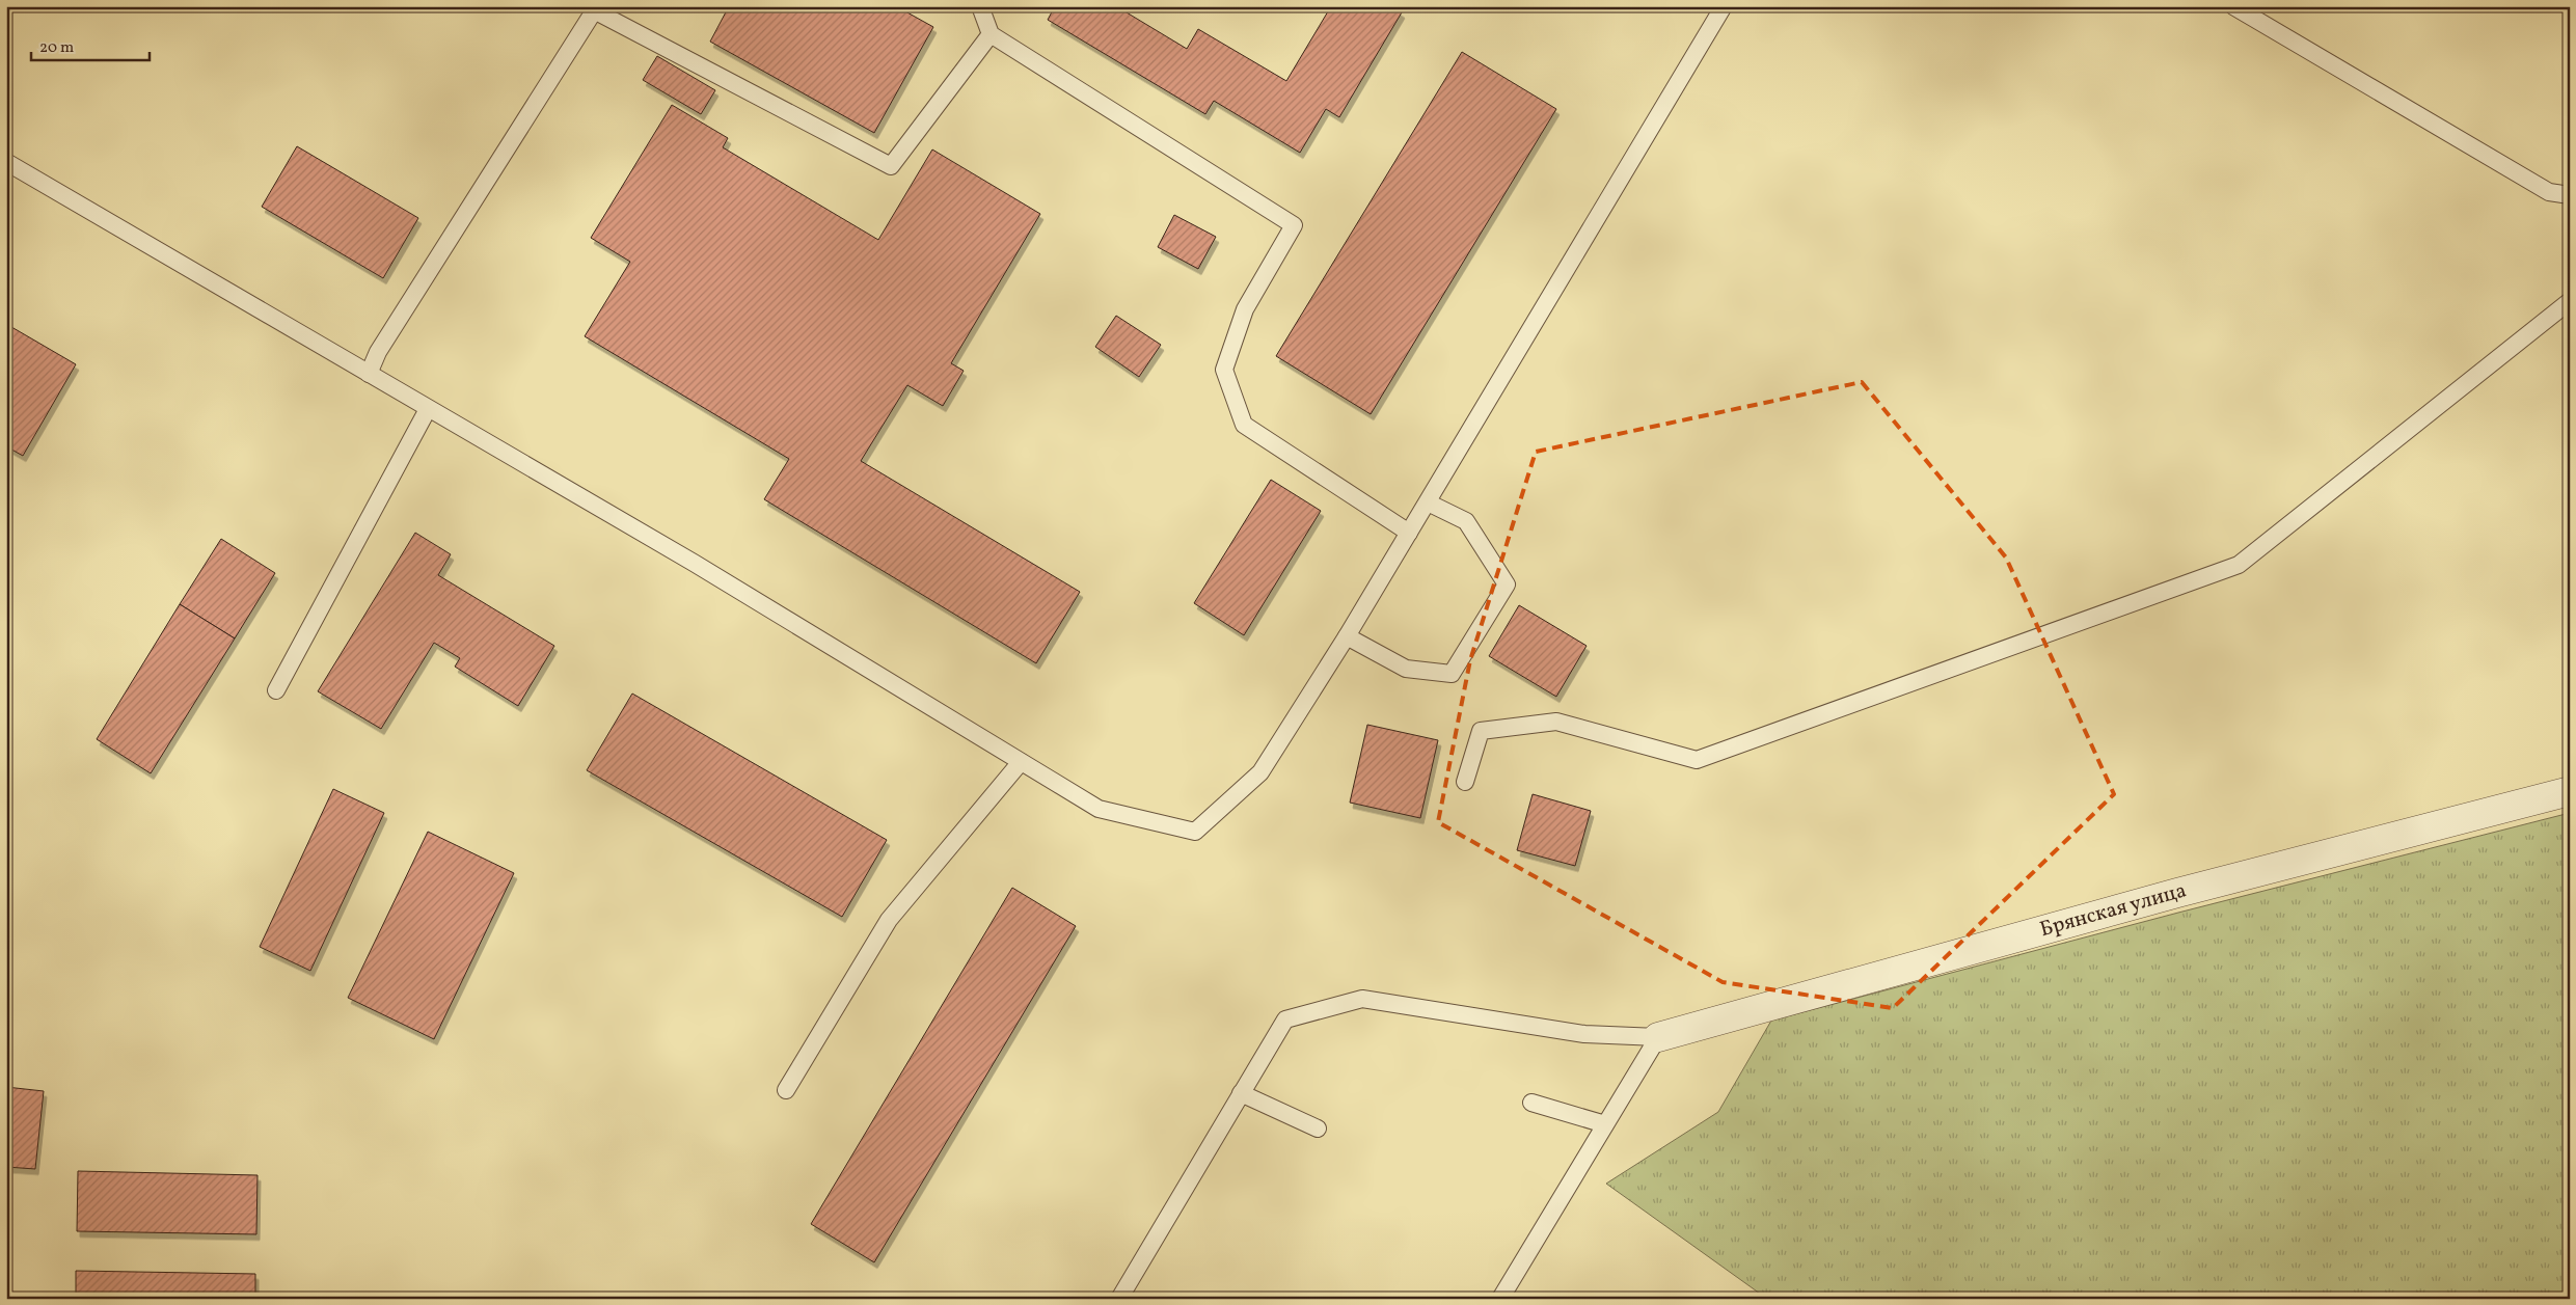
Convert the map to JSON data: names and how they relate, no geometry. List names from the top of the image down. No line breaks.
{"streets":{"street":["Брянская улица"]},"scale_bar":"20 m"}
